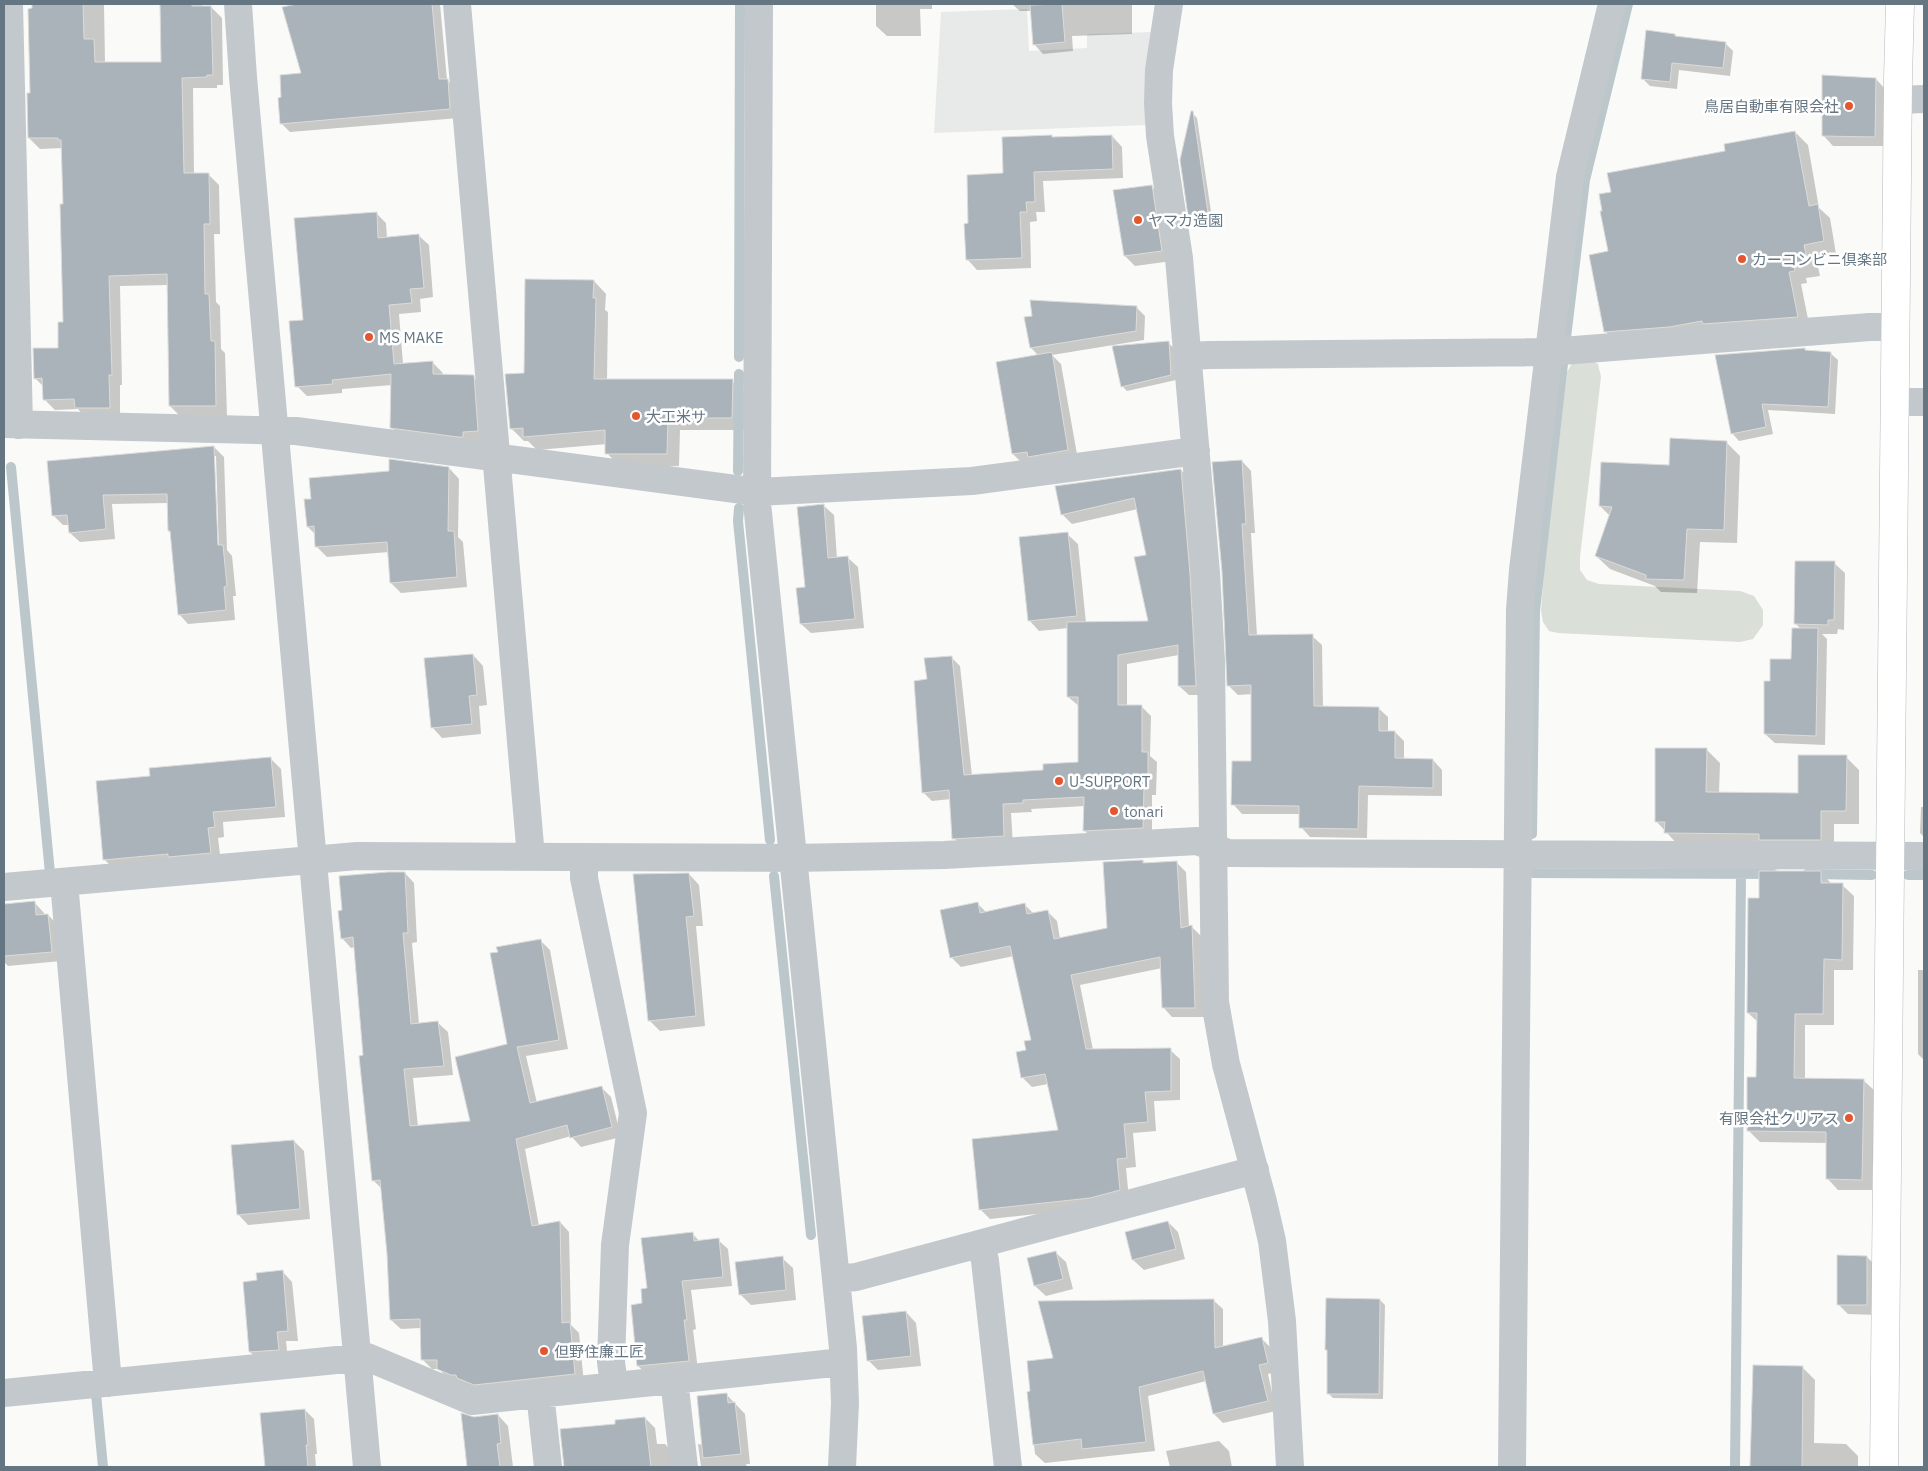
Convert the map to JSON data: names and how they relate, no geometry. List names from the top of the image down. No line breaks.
{"places":["鳥居自動車有限会社","ヤマカ造園","カーコンビニ倶楽部","MS MAKE","大工米サ","U-SUPPORT","tonari","有限会社クリアス","但野住廉工匠"]}
